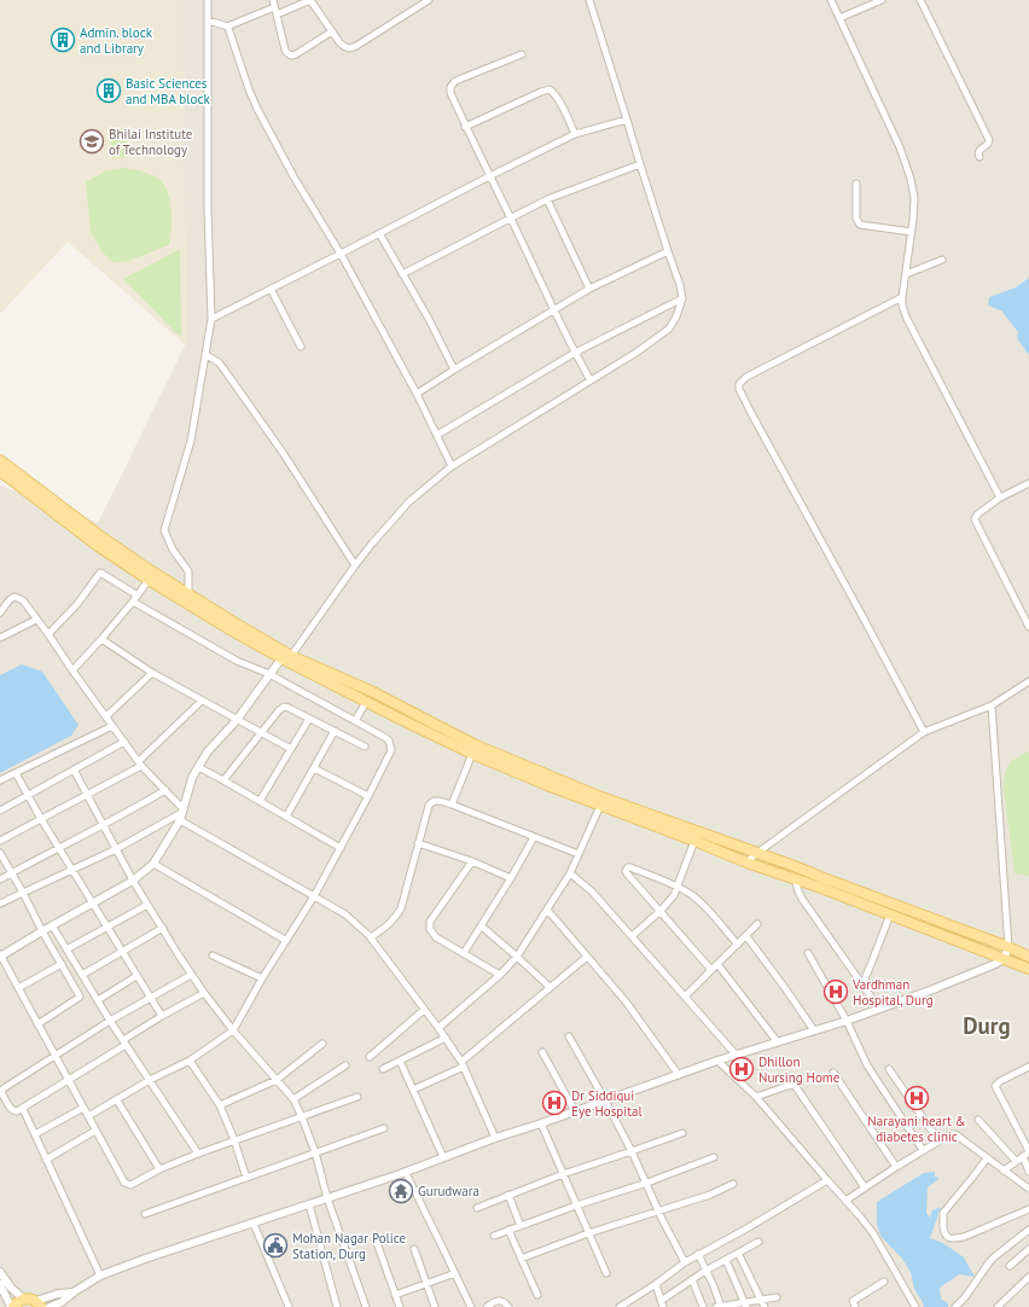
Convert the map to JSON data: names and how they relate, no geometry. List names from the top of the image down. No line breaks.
{"districts":["Durg"],"places":{"building":["Admin. block and Library","Basic Sciences and MBA block"],"school or university":["Bhilai Institute of Technology"],"hospital":["Vardhman Hospital, Durg","Dhillon Nursing Home","Narayani heart & diabetes clinic","Dr Siddiqui Eye Hospital"],"temple":["Gurudwara"],"public building":["Mohan Nagar Police Station, Durg"]}}
